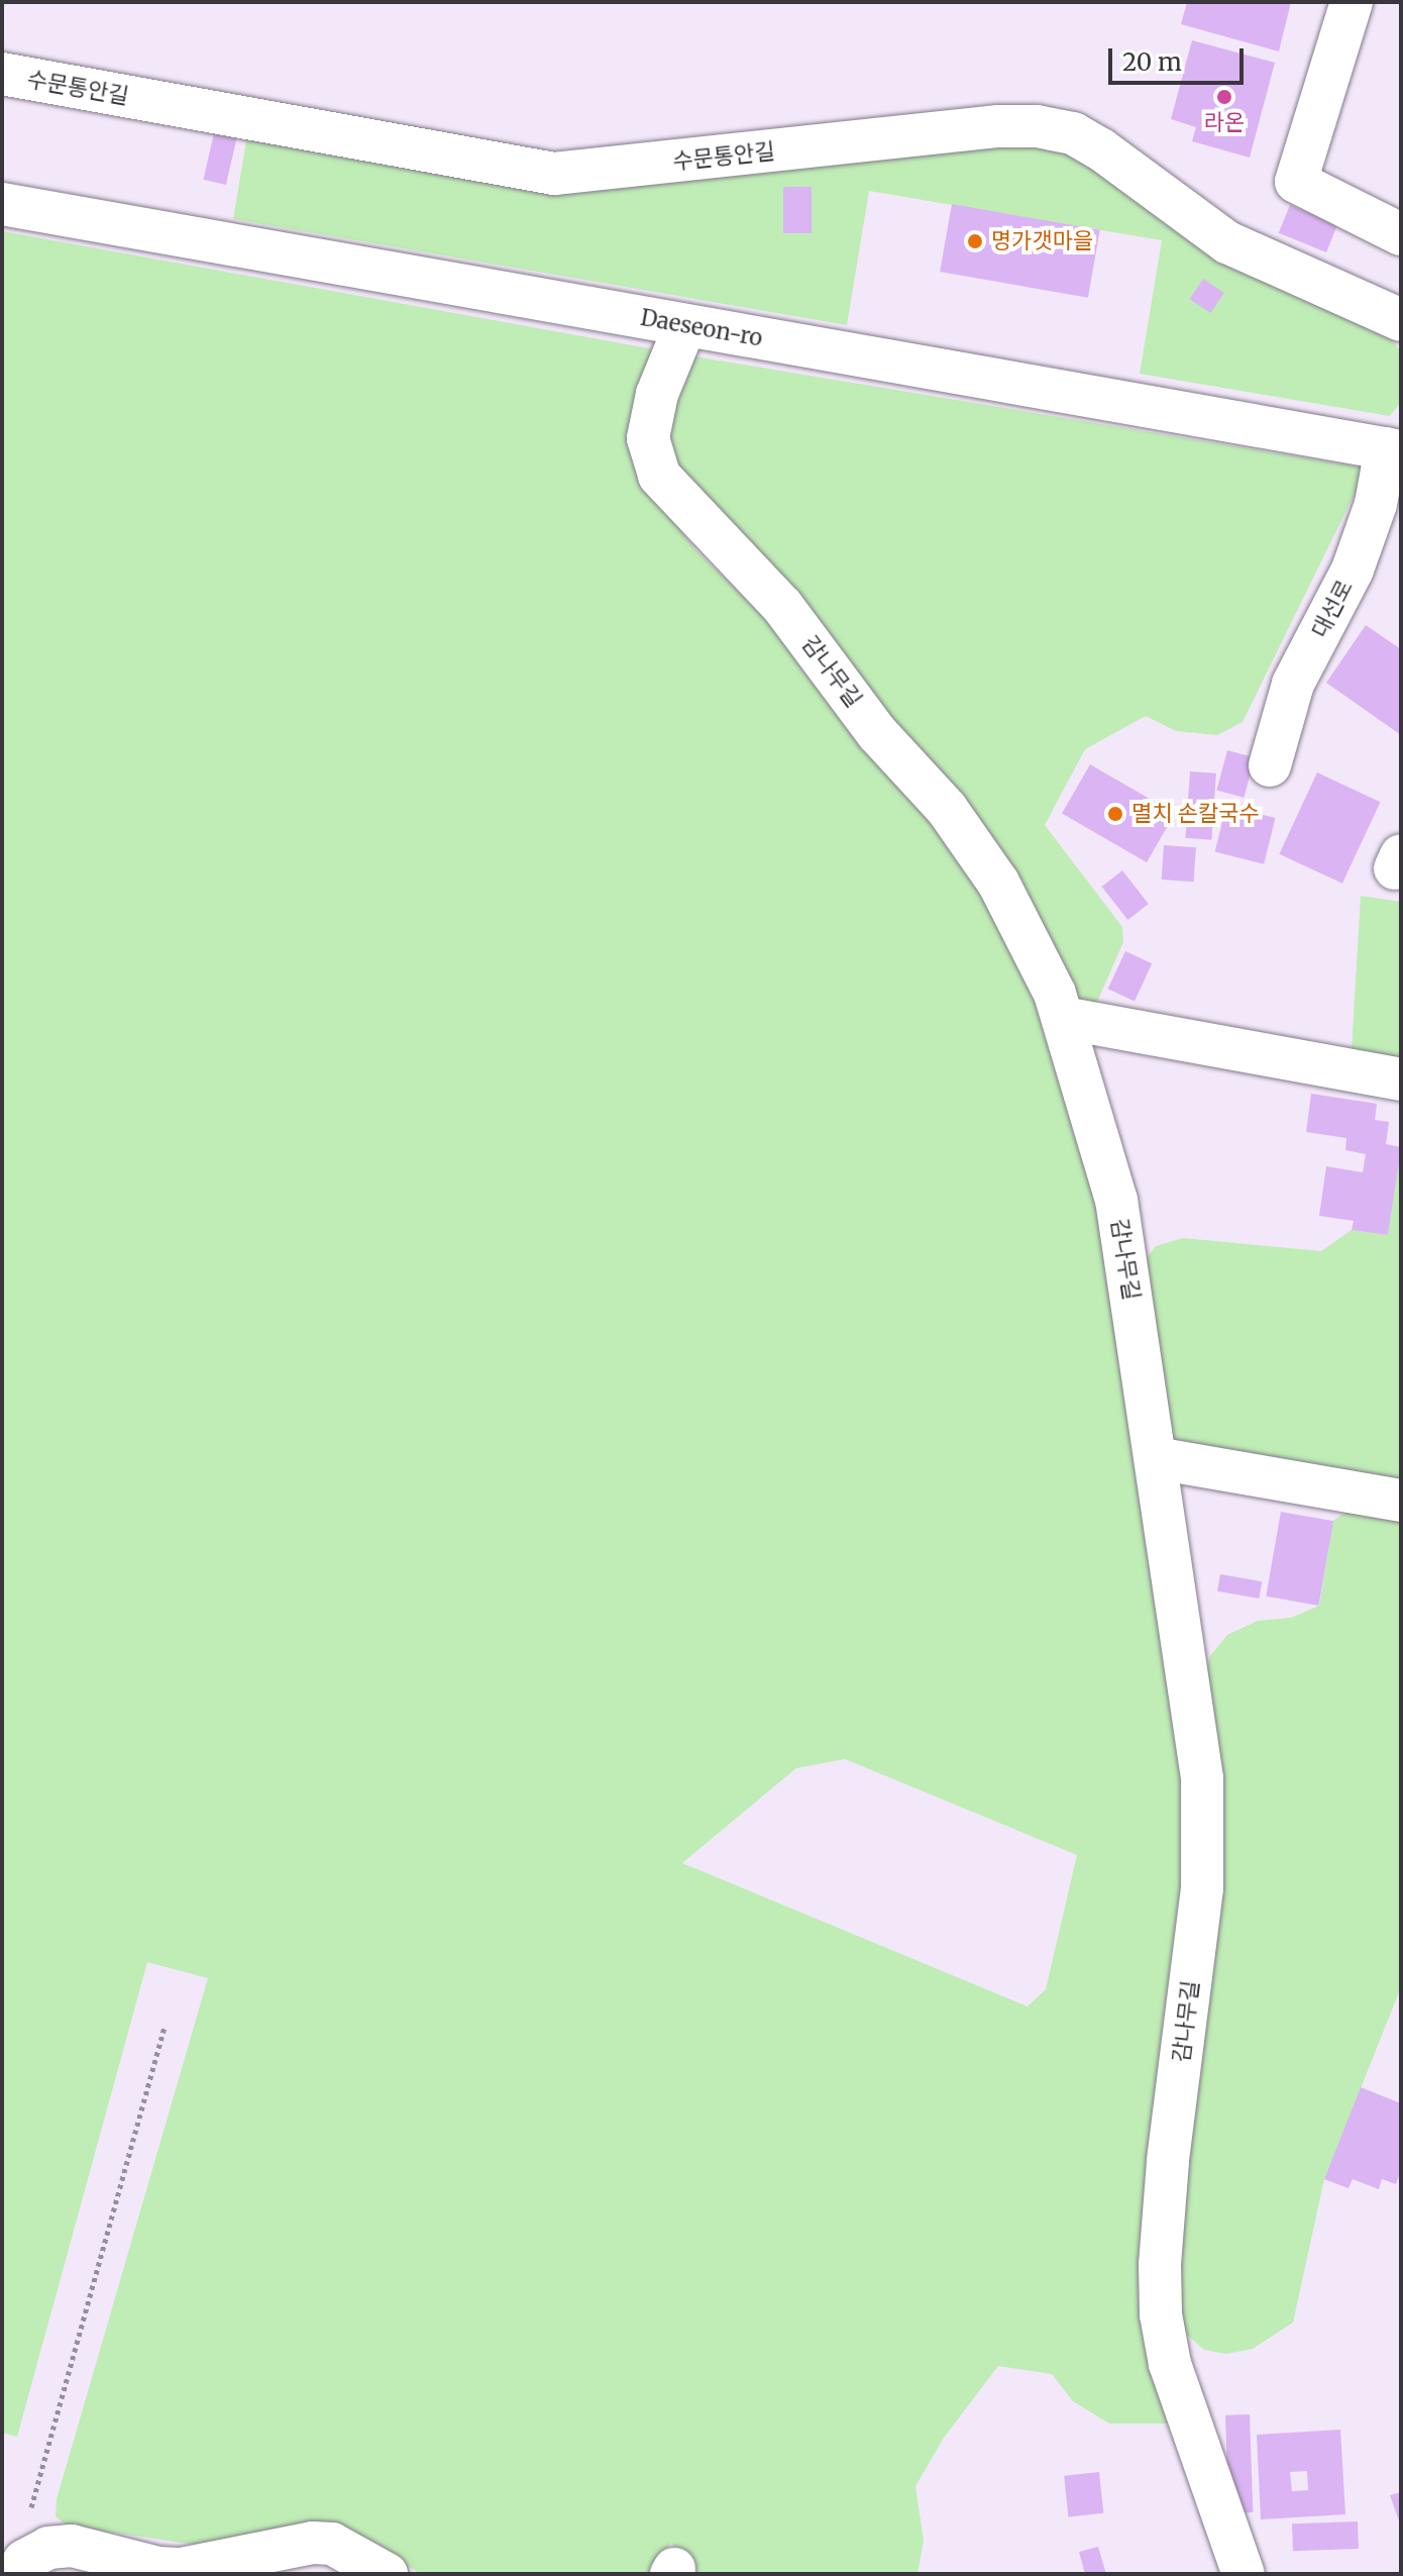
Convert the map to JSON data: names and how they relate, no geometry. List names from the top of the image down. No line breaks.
{"streets":{"street":["수문통안길","Daeseon-ro","대선로","감나무길"]},"crossings":[["Daeseon-ro","대선로"],["Daeseon-ro","감나무길"]],"places":["라온","명가갯마을","멸치 손칼국수"],"scale_bar":"20 m"}
